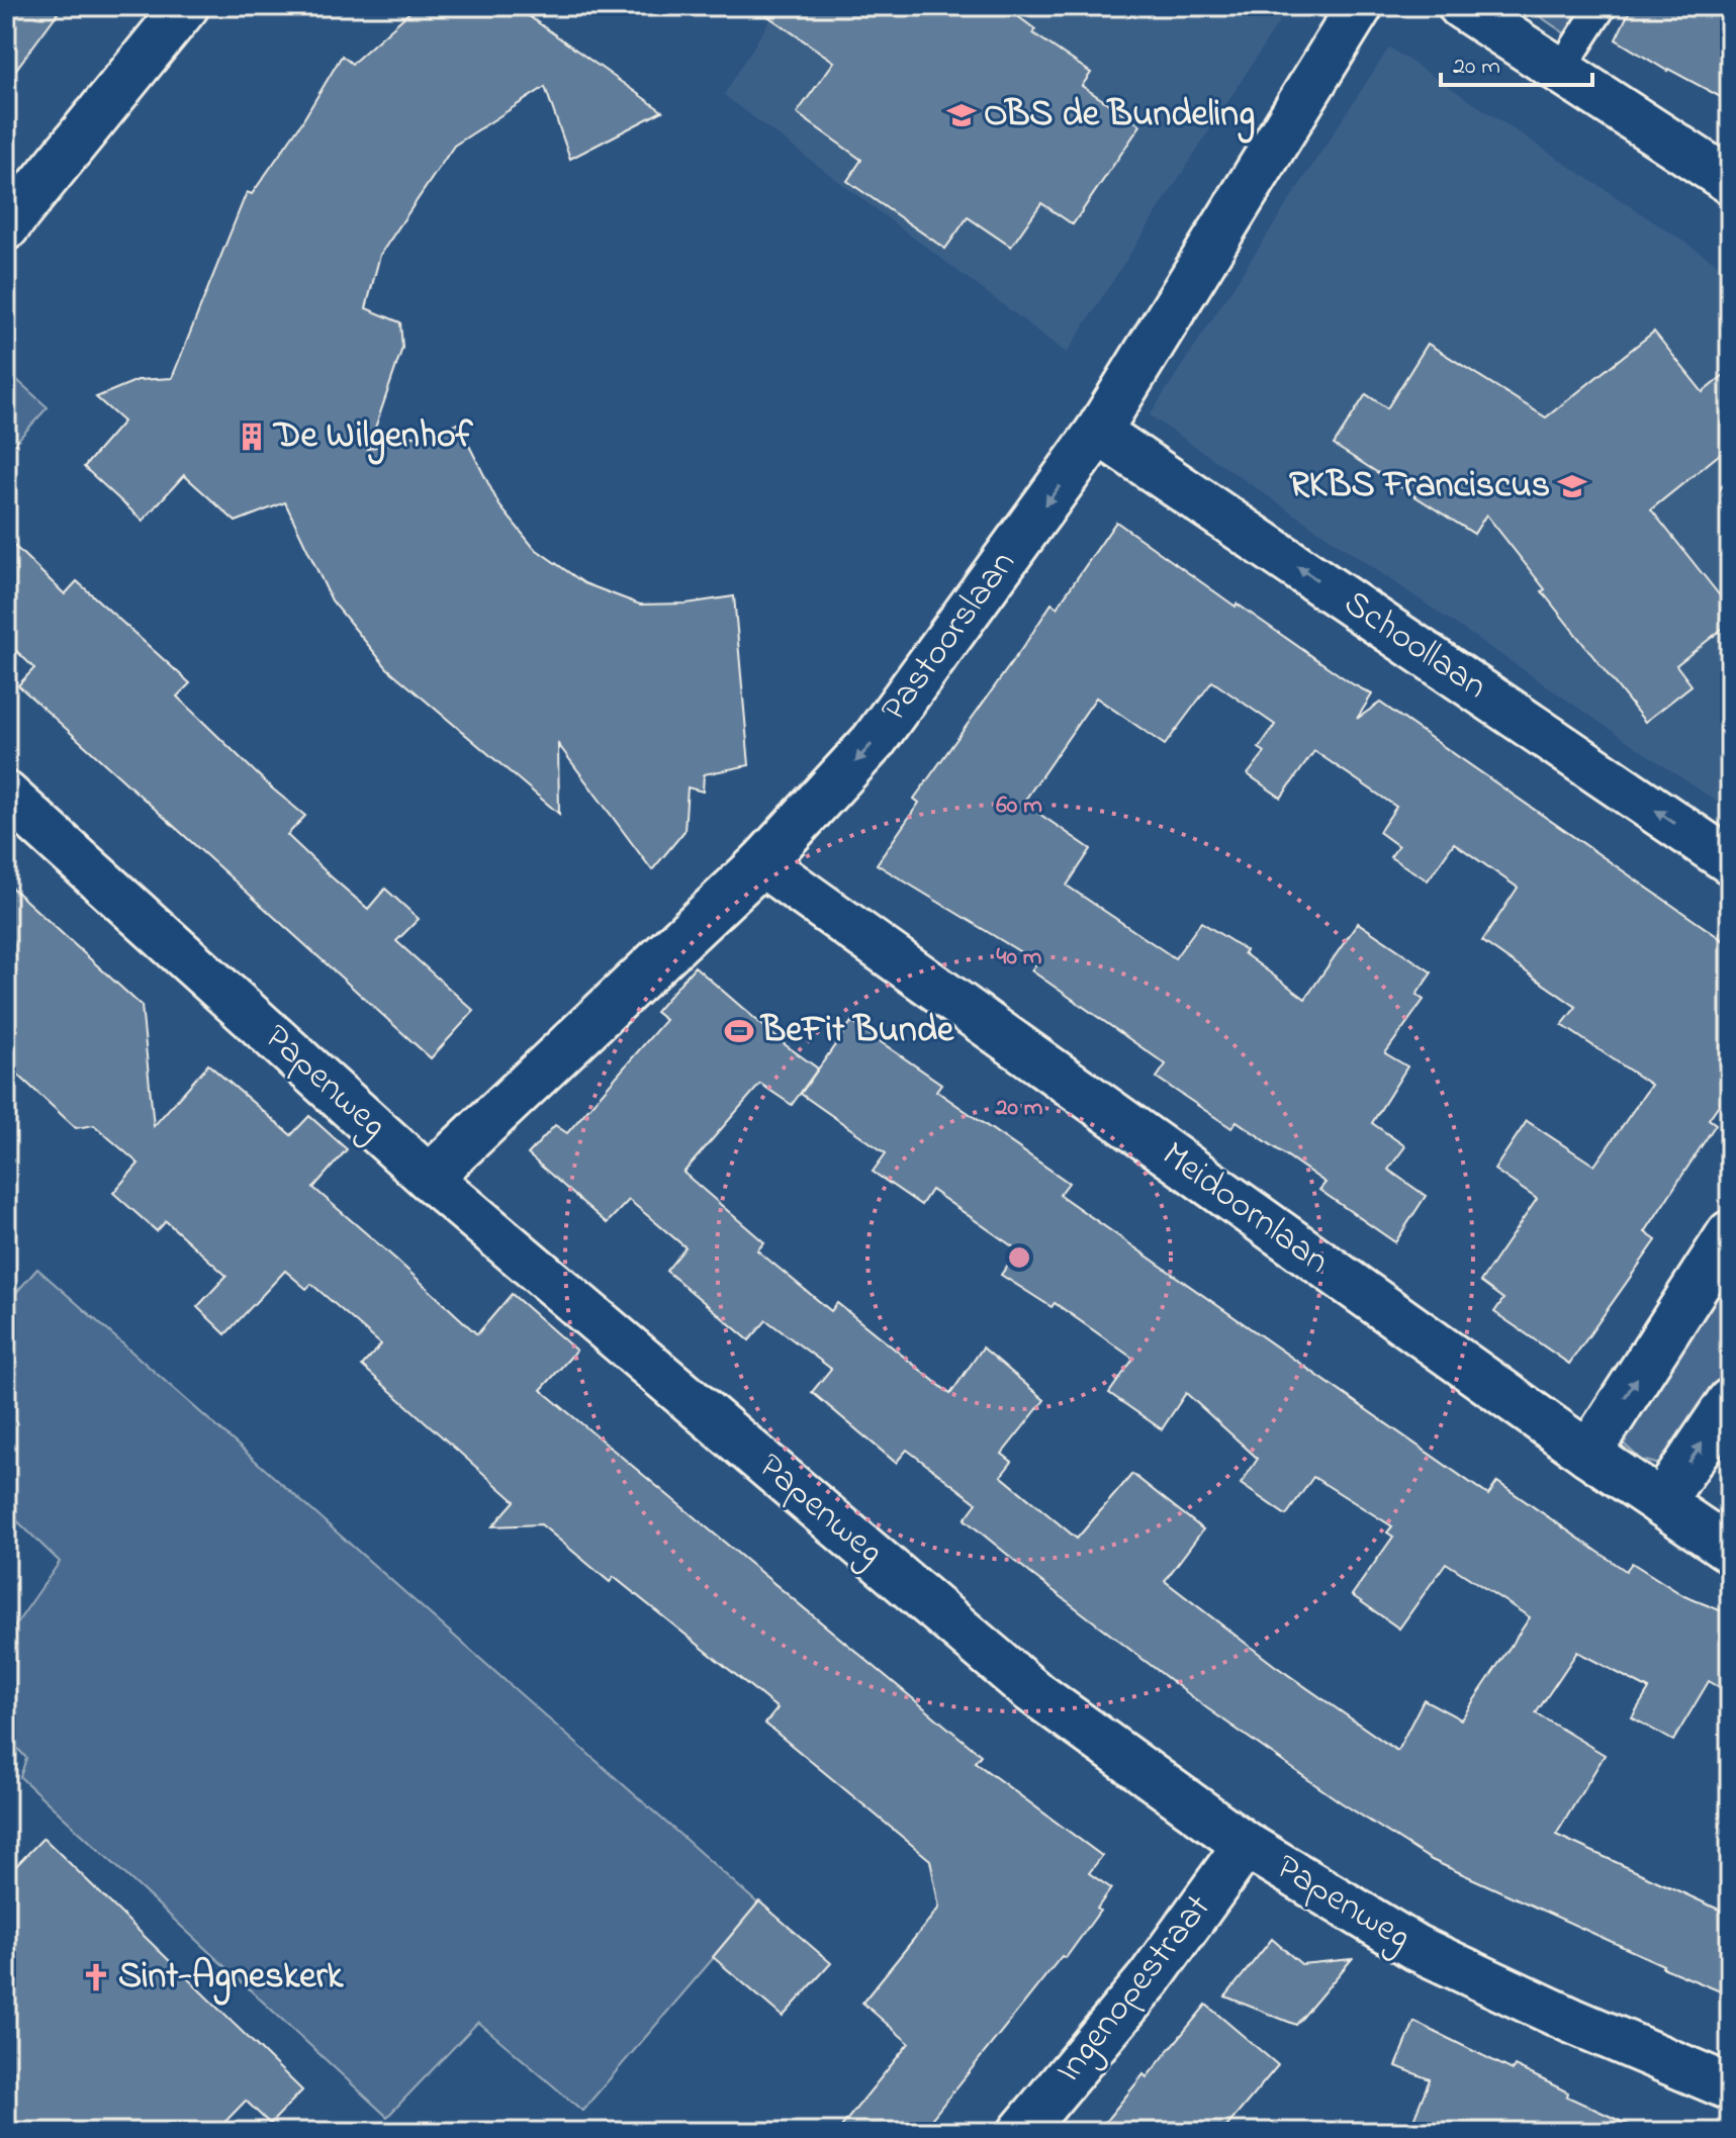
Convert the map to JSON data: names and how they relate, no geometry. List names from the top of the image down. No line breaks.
{"streets":{"street":["Pastoorslaan","Schoollaan","Papenweg","Meidoornlaan","Ingenopestraat"]},"crossings":[["Pastoorslaan","Schoollaan"],["Pastoorslaan","Papenweg"],["Pastoorslaan","Meidoornlaan"],["Papenweg","Ingenopestraat"]],"one_way":["Pastoorslaan","Schoollaan"],"places":{"school or university":["OBS de Bundeling","RKBS Franciscus"],"building":["De Wilgenhof"],"sports":["BeFit Bunde"],"church":["Sint-Agneskerk"]},"scale_bar":"20 m","rings":["60 m","40 m","20 m"]}
